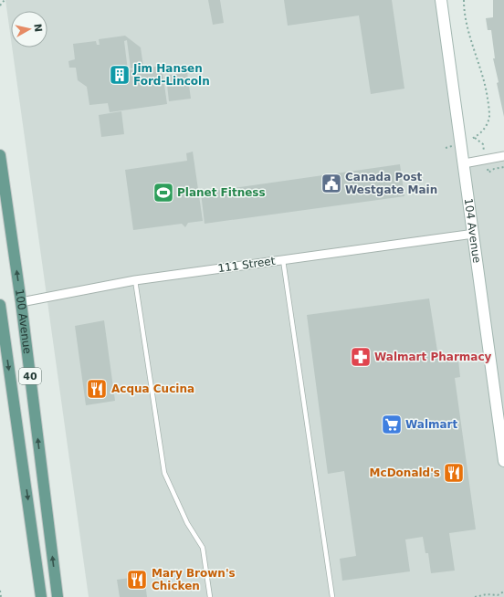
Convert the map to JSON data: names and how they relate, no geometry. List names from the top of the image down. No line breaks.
{"streets":{"main road":["100 Avenue","40"],"street":["104 Avenue","111 Street"]},"crossings":[["104 Avenue","111 Street"],["111 Street","100 Avenue"]],"places":{"building":["Jim Hansen Ford-Lincoln"],"public building":["Canada Post Westgate Main"],"sports":["Planet Fitness"],"pharmacy":["Walmart Pharmacy"],"restaurant":["Acqua Cucina","McDonald's","Mary Brown's Chicken"],"supermarket":["Walmart"]},"north":"right"}
